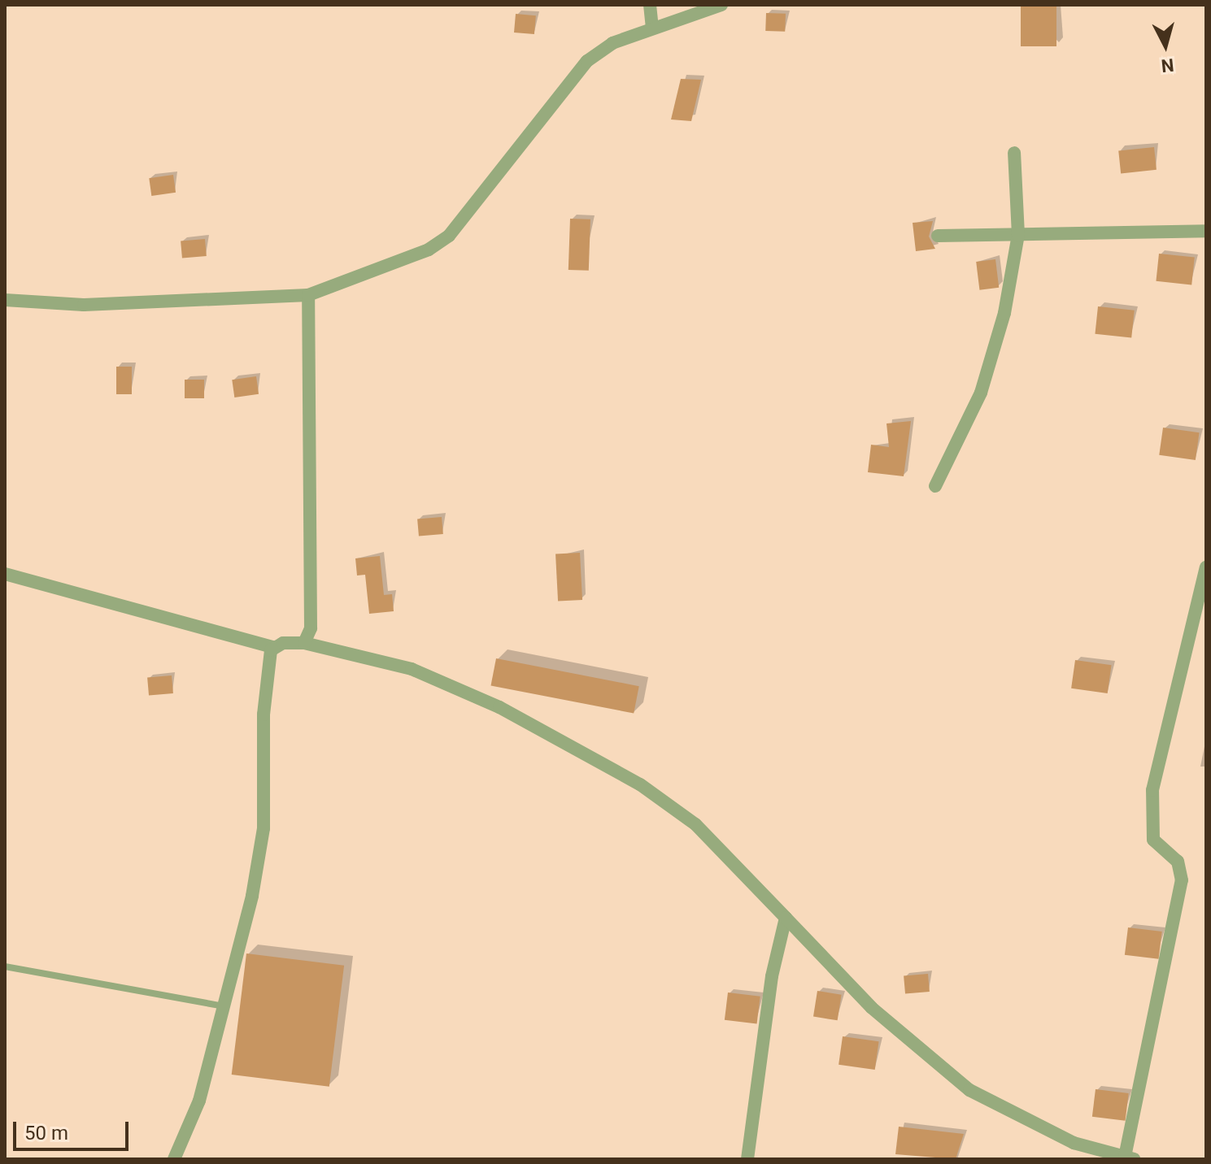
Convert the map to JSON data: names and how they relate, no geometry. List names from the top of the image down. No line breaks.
{"scale_bar":"50 m","north":"bottom"}
